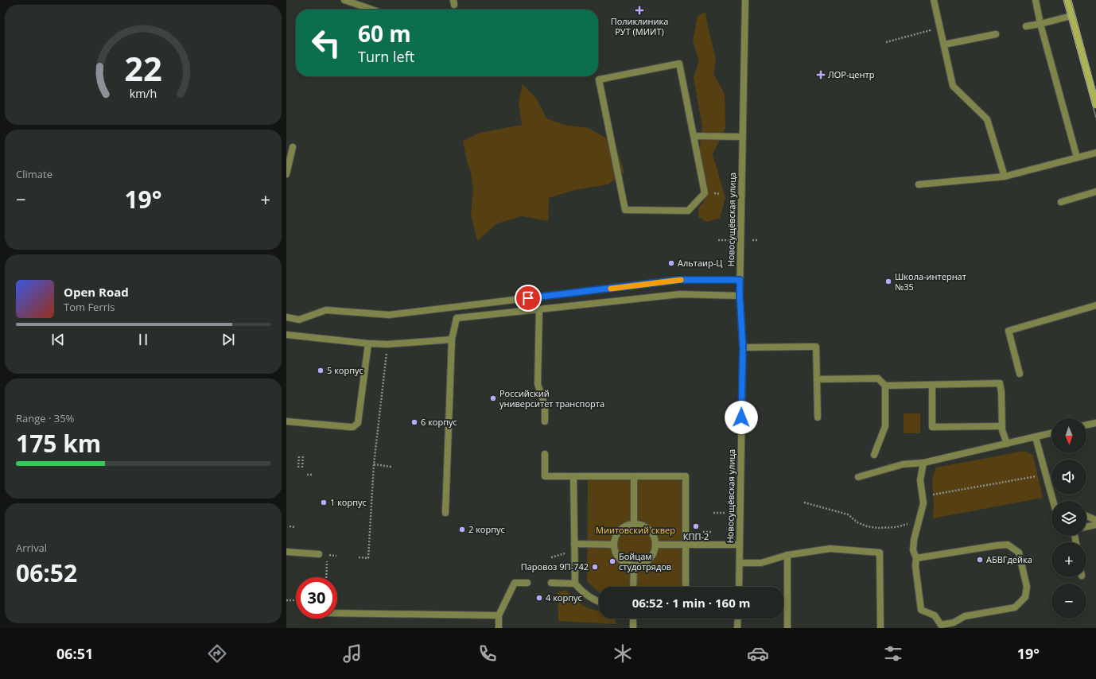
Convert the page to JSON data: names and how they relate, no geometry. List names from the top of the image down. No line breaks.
{"streets":{"street":["Новосущёвская улица"]},"parks":["Миитовский сквер"],"places":{"health":["Поликлиника РУТ (МИИТ)","ЛОР-центр"],"other":["Альтаир-Ц","Школа-интернат №35","5 корпус","Российский университет транспорта","6 корпус","1 корпус","КПП-2","2 корпус","АБВГдейка","Бойцам студотрядов","Паровоз 9П-742","4 корпус"]},"north":"bottom","page":{"turn":["60 m","Turn left"],"tile":["Climate",["Range · 35%","175 km"],["Arrival","06:52"]],"heat":["−","19°","+"],"song":["Open Road","Tom Ferris"],"map_buttons":["+","−"],"limit":"30","trip":"06:52 · 1 min · 160 m","tabs":["06:51","19°"],"gauge":["22","km/h"]}}
